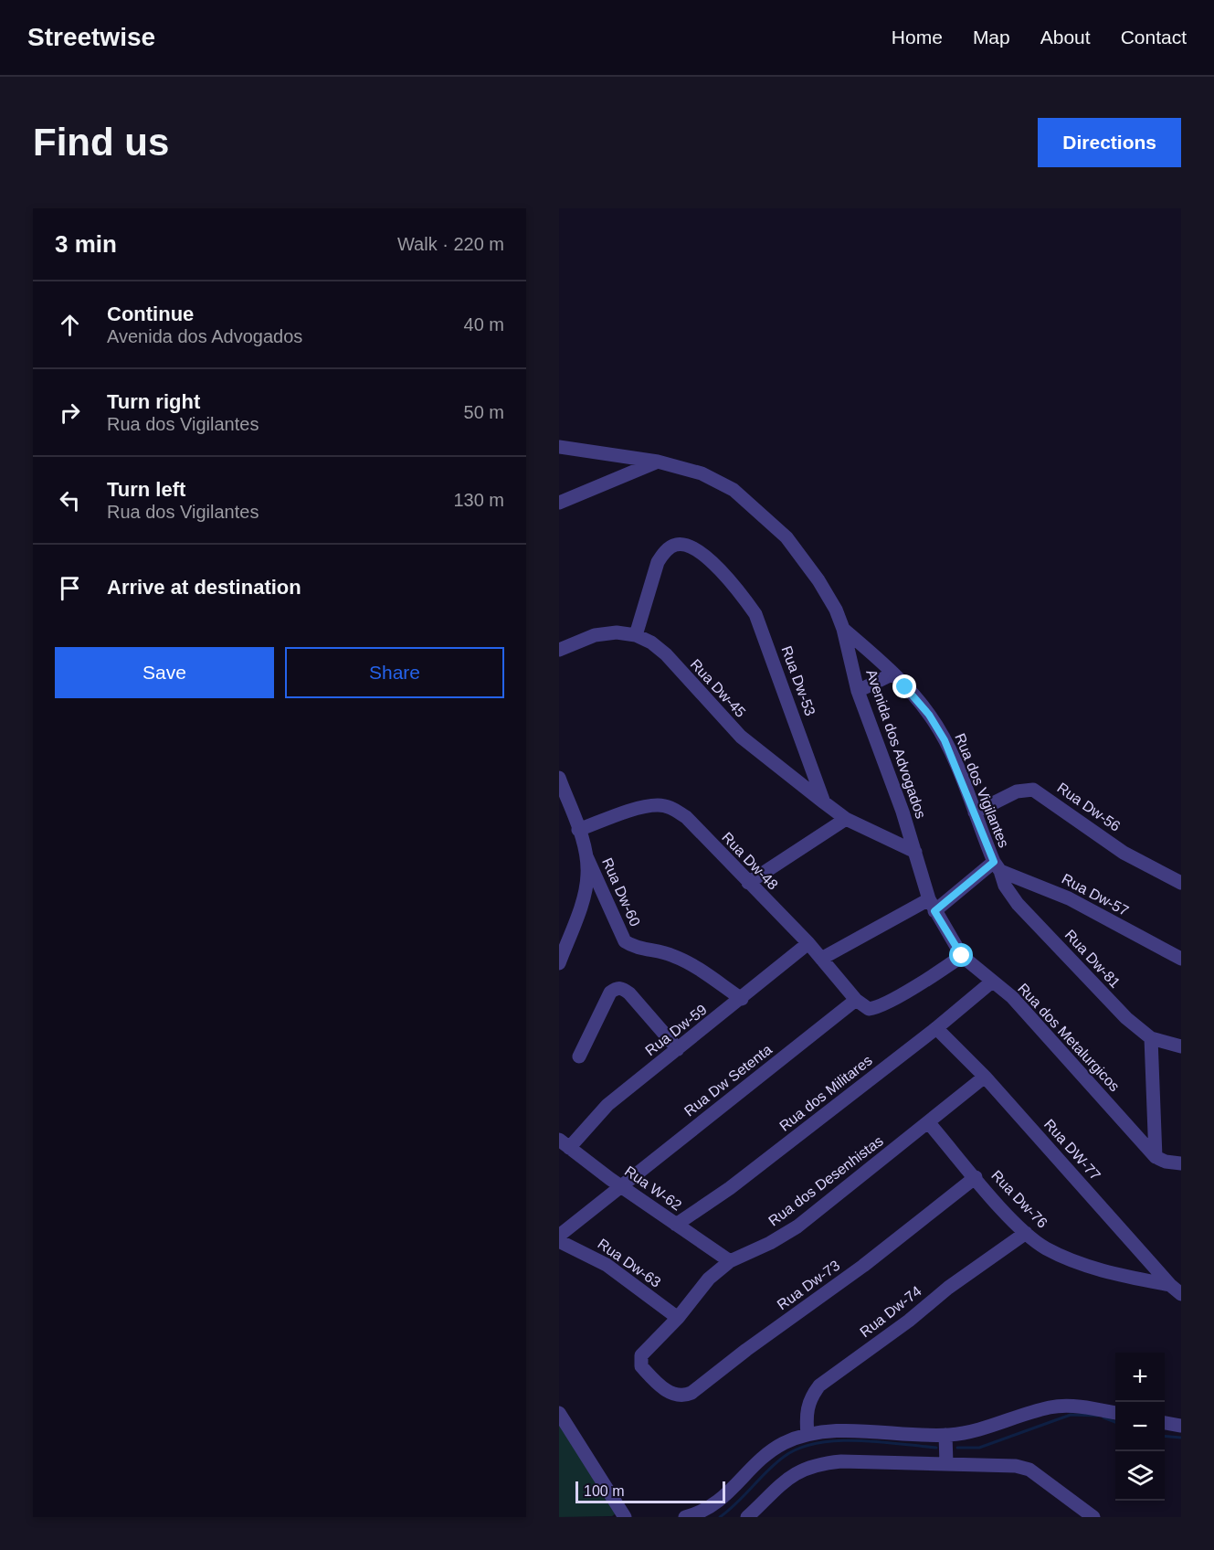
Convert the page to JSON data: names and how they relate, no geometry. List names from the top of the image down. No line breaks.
{"streets":{"street":["Rua Dw-53","Rua Dw-45","Avenida dos Advogados","Rua dos Vigilantes","Rua Dw-56","Rua Dw-48","Rua Dw-60","Rua Dw-57","Rua Dw-81","Rua Dw-59","Rua dos Metalurgicos","Rua Dw Setenta","Rua dos Militares","Rua DW-77","Rua dos Desenhistas","Rua W-62","Rua Dw-76","Rua Dw-63","Rua Dw-73","Rua Dw-74"]},"crossings":[["Rua Dw-53","Rua Dw-45"],["Rua Dw-45","Avenida dos Advogados"],["Avenida dos Advogados","Rua dos Vigilantes"],["Avenida dos Advogados","Rua Dw-48"],["Avenida dos Advogados","Rua dos Metalurgicos"],["Rua dos Vigilantes","Rua Dw-56"],["Rua dos Vigilantes","Rua Dw-48"],["Rua dos Vigilantes","Rua Dw-57"],["Rua dos Vigilantes","Rua Dw-81"],["Rua Dw-48","Rua Dw-59"],["Rua Dw-48","Rua dos Metalurgicos"],["Rua Dw-48","Rua Dw Setenta"],["Rua Dw-60","Rua Dw-59"],["Rua Dw-57","Rua Dw-81"],["Rua Dw-59","Rua W-62"],["Rua dos Metalurgicos","Rua dos Militares"],["Rua Dw Setenta","Rua W-62"],["Rua dos Militares","Rua DW-77"],["Rua dos Militares","Rua W-62"],["Rua DW-77","Rua dos Desenhistas"],["Rua DW-77","Rua Dw-76"],["Rua dos Desenhistas","Rua W-62"],["Rua dos Desenhistas","Rua Dw-76"],["Rua dos Desenhistas","Rua Dw-63"],["Rua dos Desenhistas","Rua Dw-73"],["Rua Dw-76","Rua Dw-73"],["Rua Dw-76","Rua Dw-74"]],"scale_bar":"100 m","page":{"header":"Streetwise","nav":["Home","Map","About","Contact"],"buttons":["Directions",["Save","Share"]],"title":"Find us","heading":["3 min","Walk · 220 m"],"list":[["Continue","Avenida dos Advogados","40 m"],["Turn right","Rua dos Vigilantes","50 m"],["Turn left","Rua dos Vigilantes","130 m"],"Arrive at destination"],"map_buttons":["+","−"],"scale":"100 m"}}
